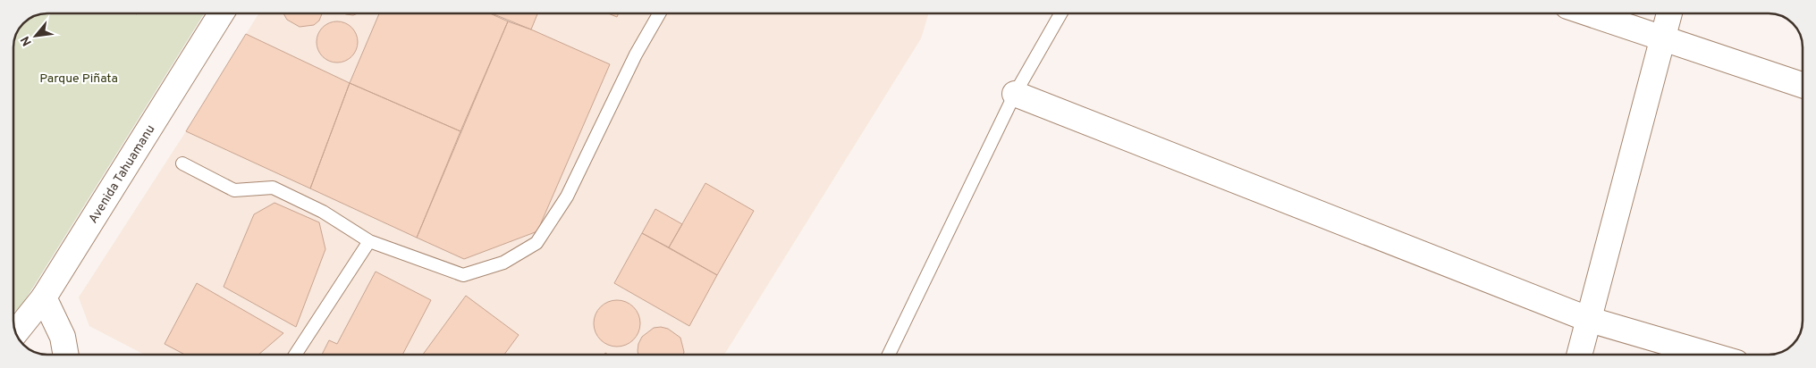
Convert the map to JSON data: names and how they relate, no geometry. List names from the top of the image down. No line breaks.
{"streets":{"street":["Avenida Tahuamanu"]},"parks":["Parque Piñata"],"north":"bottom left"}
